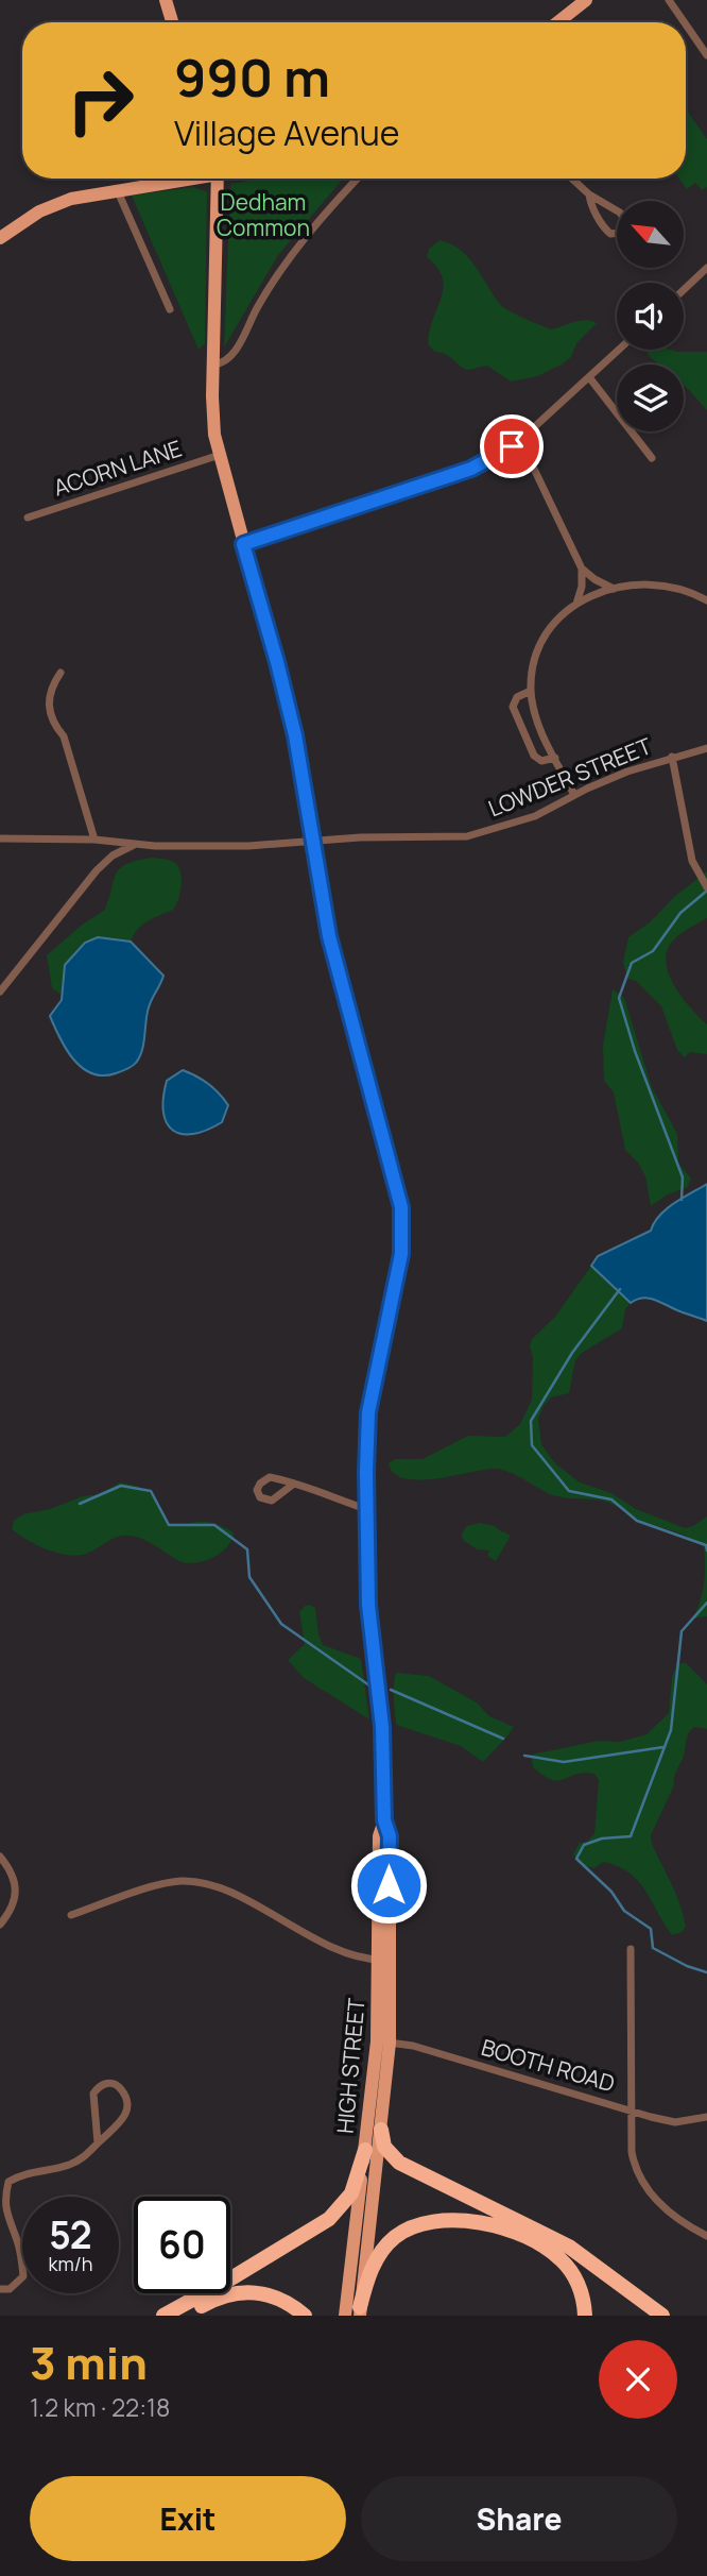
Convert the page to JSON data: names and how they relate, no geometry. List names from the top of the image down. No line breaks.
{"streets":{"main road":["HIGH STREET"],"street":["ACORN LANE","LOWDER STREET","BOOTH ROAD"]},"crossings":[["ACORN LANE","HIGH STREET"],["LOWDER STREET","HIGH STREET"],["HIGH STREET","BOOTH ROAD"]],"parks":["Dedham Common"],"north":"top left","page":{"turn":["990 m","Village Avenue"],"speed":"52 km/h","limit":"60","heading":["3 min","1.2 km · 22:18"],"buttons":["Exit","Share"]}}
